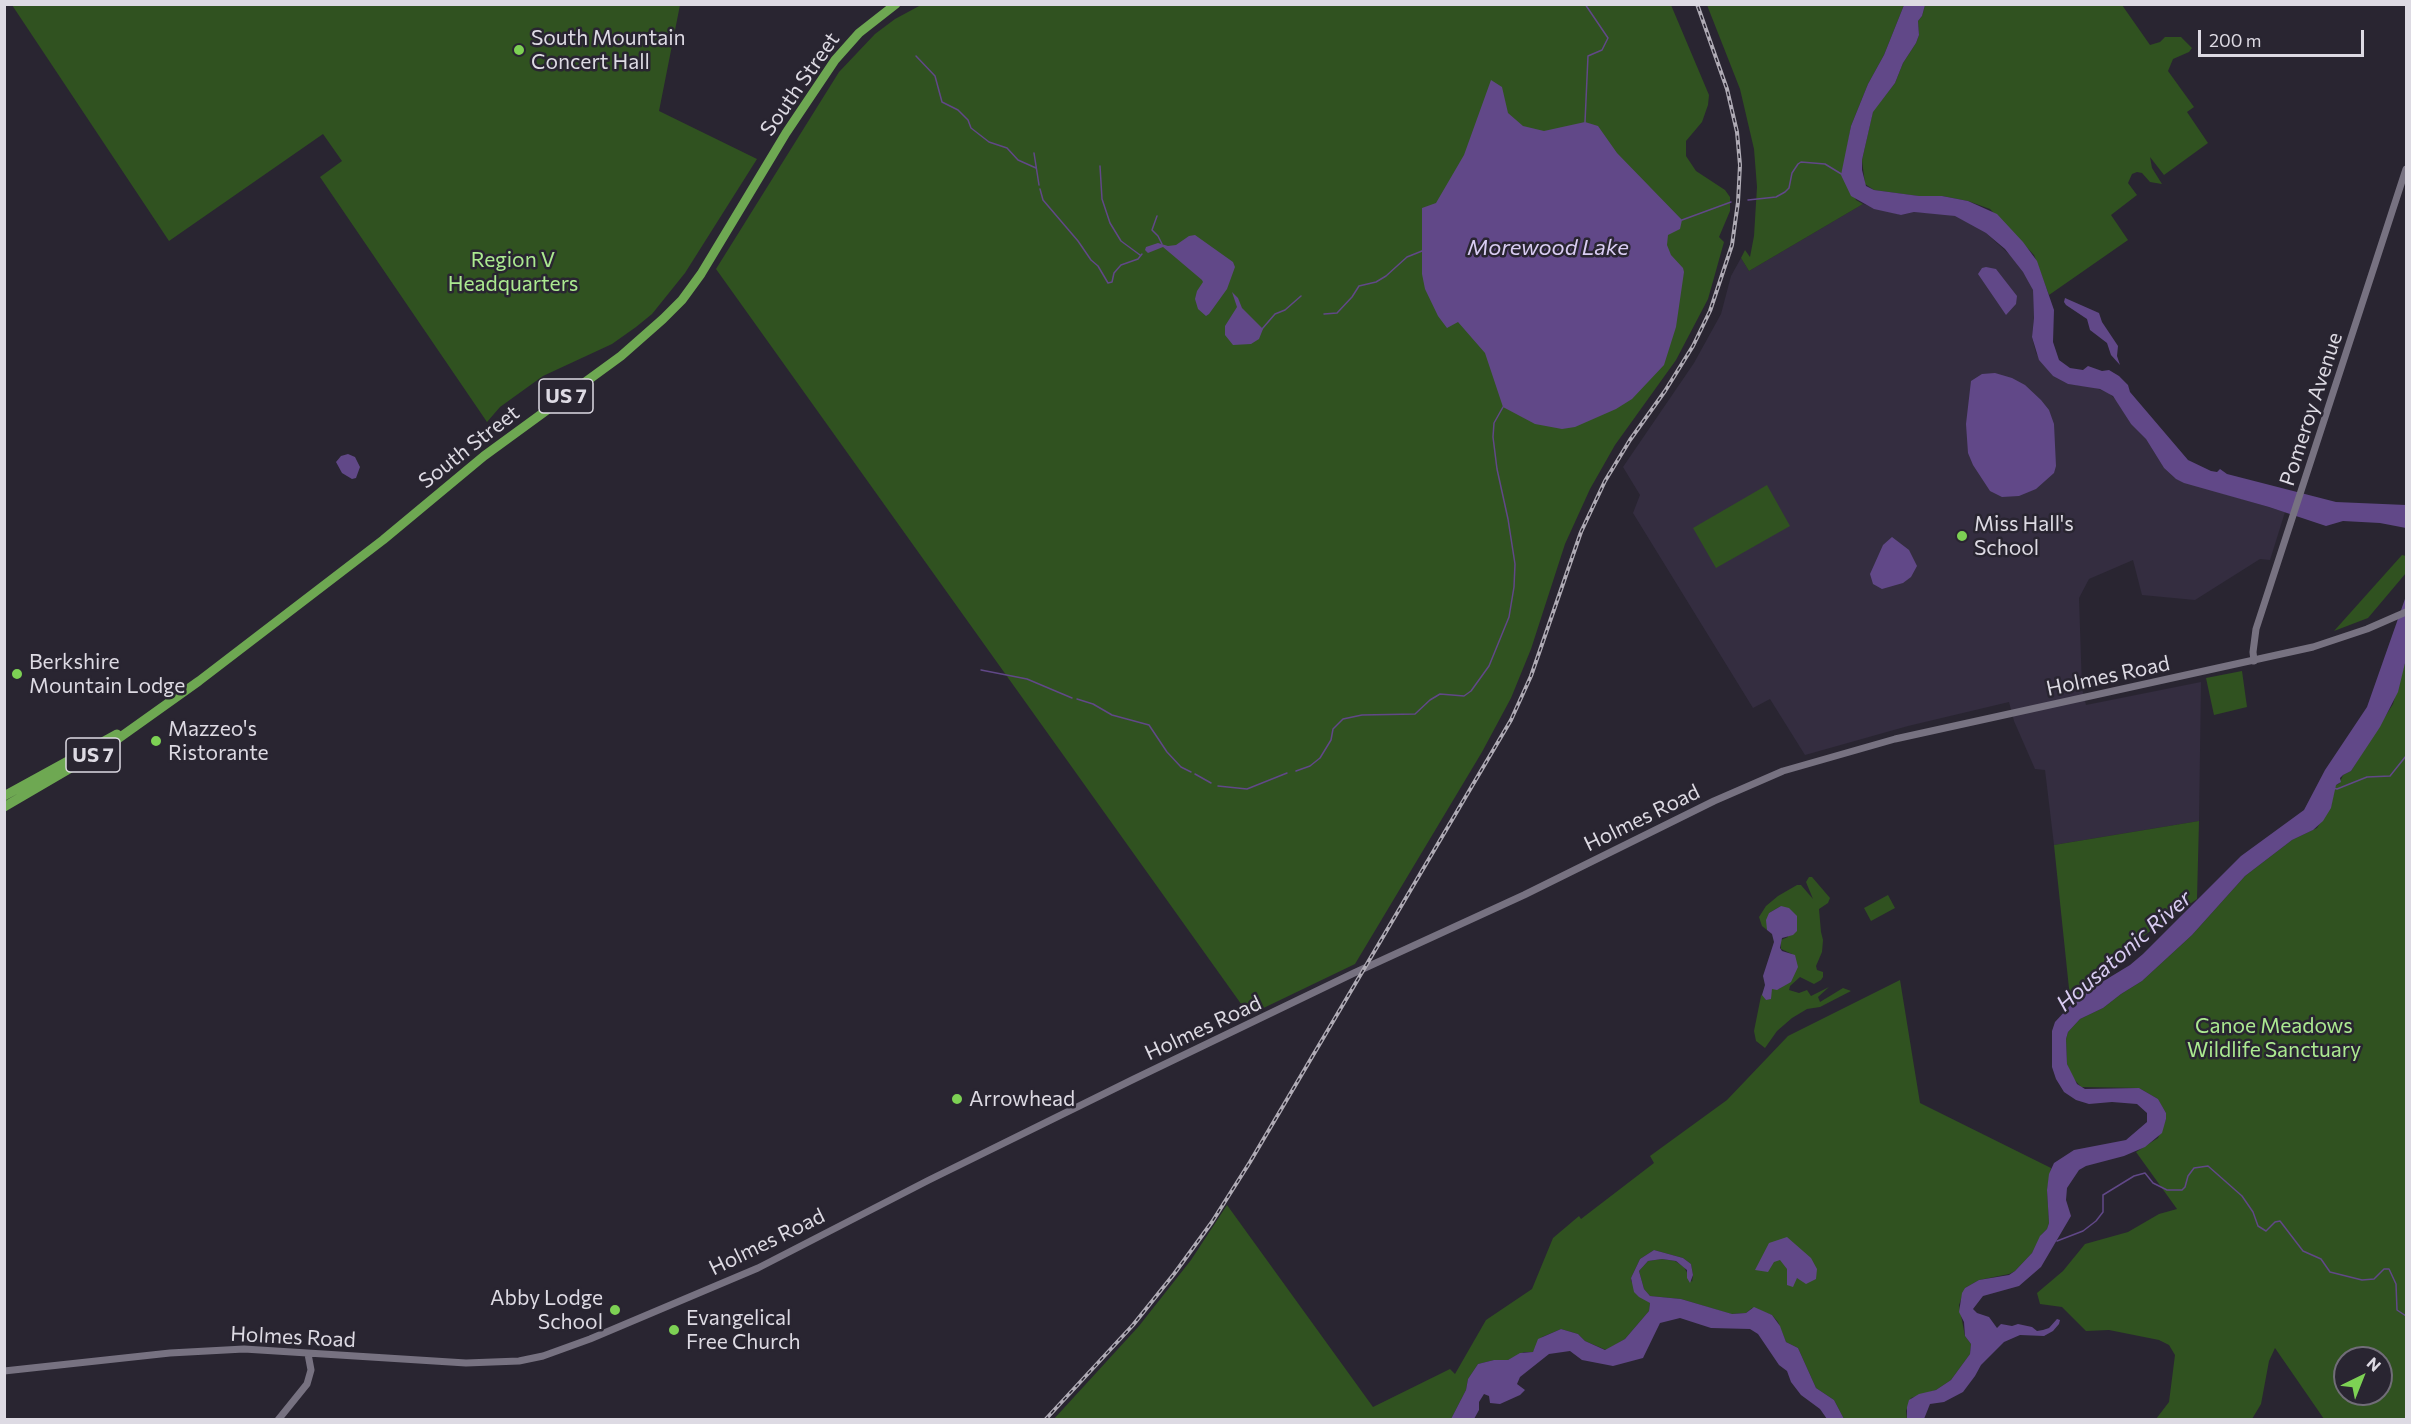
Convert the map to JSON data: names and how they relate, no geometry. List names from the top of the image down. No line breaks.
{"streets":{"highway":["South Street","US 7"],"street":["Pomeroy Avenue","Holmes Road"]},"crossings":[["Pomeroy Avenue","Holmes Road"]],"water":["Morewood Lake","Housatonic River"],"parks":["Region V Headquarters","Canoe Meadows Wildlife Sanctuary"],"places":["South Mountain Concert Hall","Miss Hall's School","Berkshire Mountain Lodge","Mazzeo's Ristorante","Arrowhead","Abby Lodge School","Evangelical Free Church"],"scale_bar":"200 m","north":"top right"}
